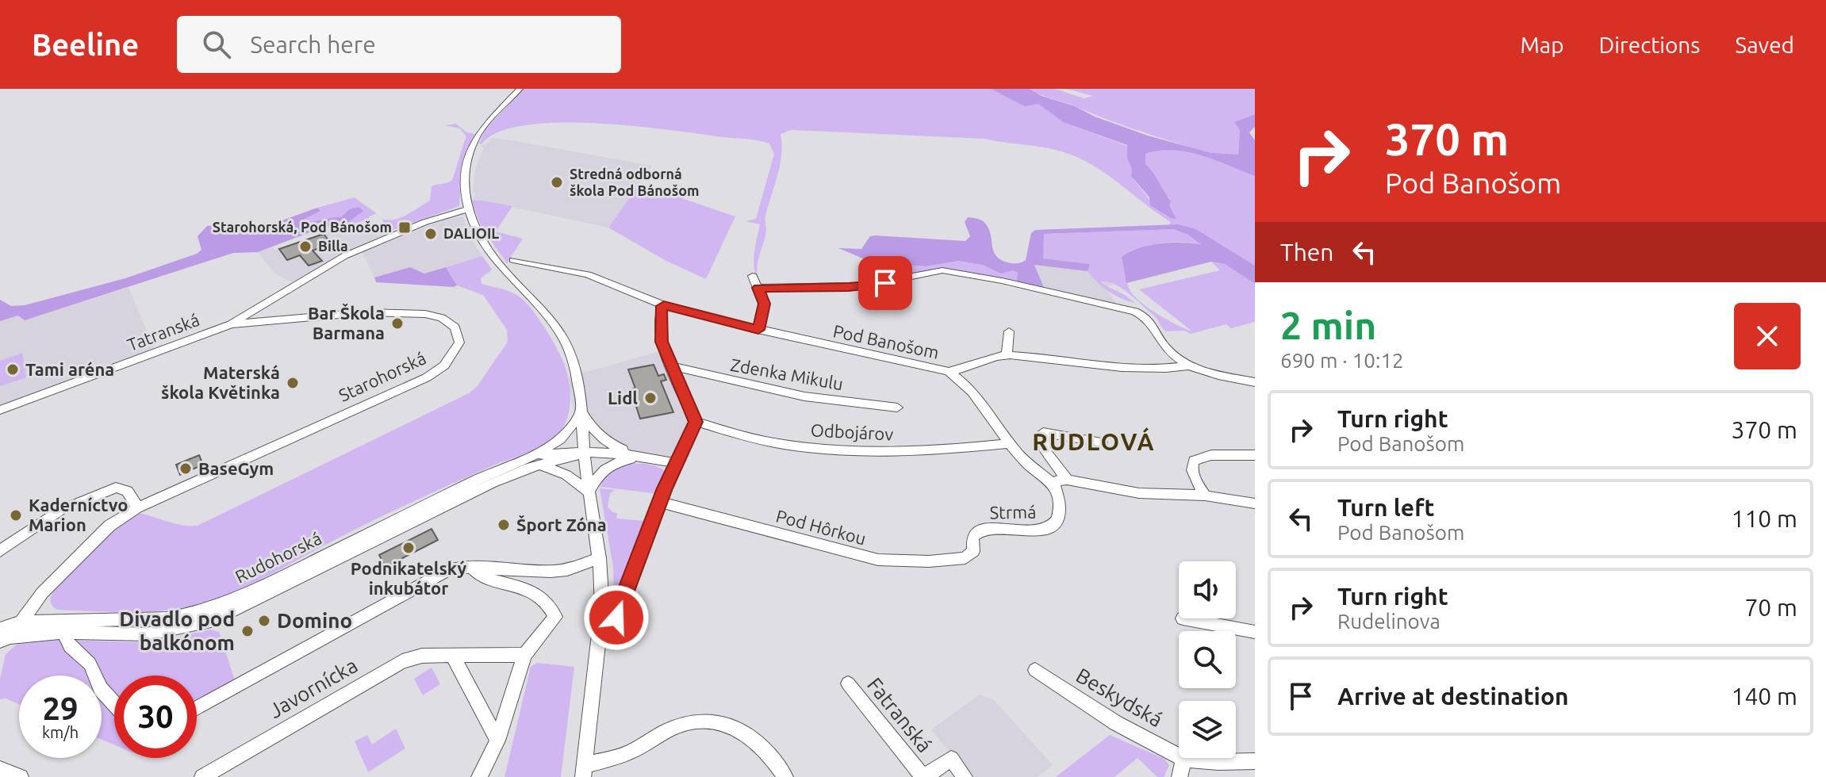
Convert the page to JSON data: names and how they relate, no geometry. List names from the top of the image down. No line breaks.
{"streets":{"street":["Tatranská","Pod Banošom","Zdenka Mikulu","Starohorská","Odbojárov","Strmá","Pod Hôrkou","Rudohorská","Javornícka","Beskydská","Fatranská"]},"crossings":[["Tatranská","Starohorská"],["Pod Banošom","Strmá"],["Starohorská","Rudohorská"],["Odbojárov","Strmá"],["Strmá","Pod Hôrkou"]],"districts":["RUDLOVÁ"],"places":{"other":["Stredná odborná škola Pod Bánošom","DALIOIL","Billa","Bar Škola Barmana","Tami aréna","Materská škola Květinka","Lidl","BaseGym","Kaderníctvo Marion","Šport Zóna","Podnikatelský inkubátor","Domino","Divadlo pod balkónom"],"transit":["Starohorská, Pod Bánošom"]},"page":{"header":"Beeline","search":"Search here","nav":["Map","Directions","Saved"],"turn":["370 m","Pod Banošom"],"then":"Then","heading":["2 min","690 m · 10:12"],"list":[{"name":"Turn right","note":"Pod Banošom","value":"370 m"},{"name":"Turn left","note":"Pod Banošom","value":"110 m"},{"name":"Turn right","note":"Rudelinova","value":"70 m"},{"name":"Arrive at destination","value":"140 m"}],"speed":"29 km/h","limit":"30"}}
